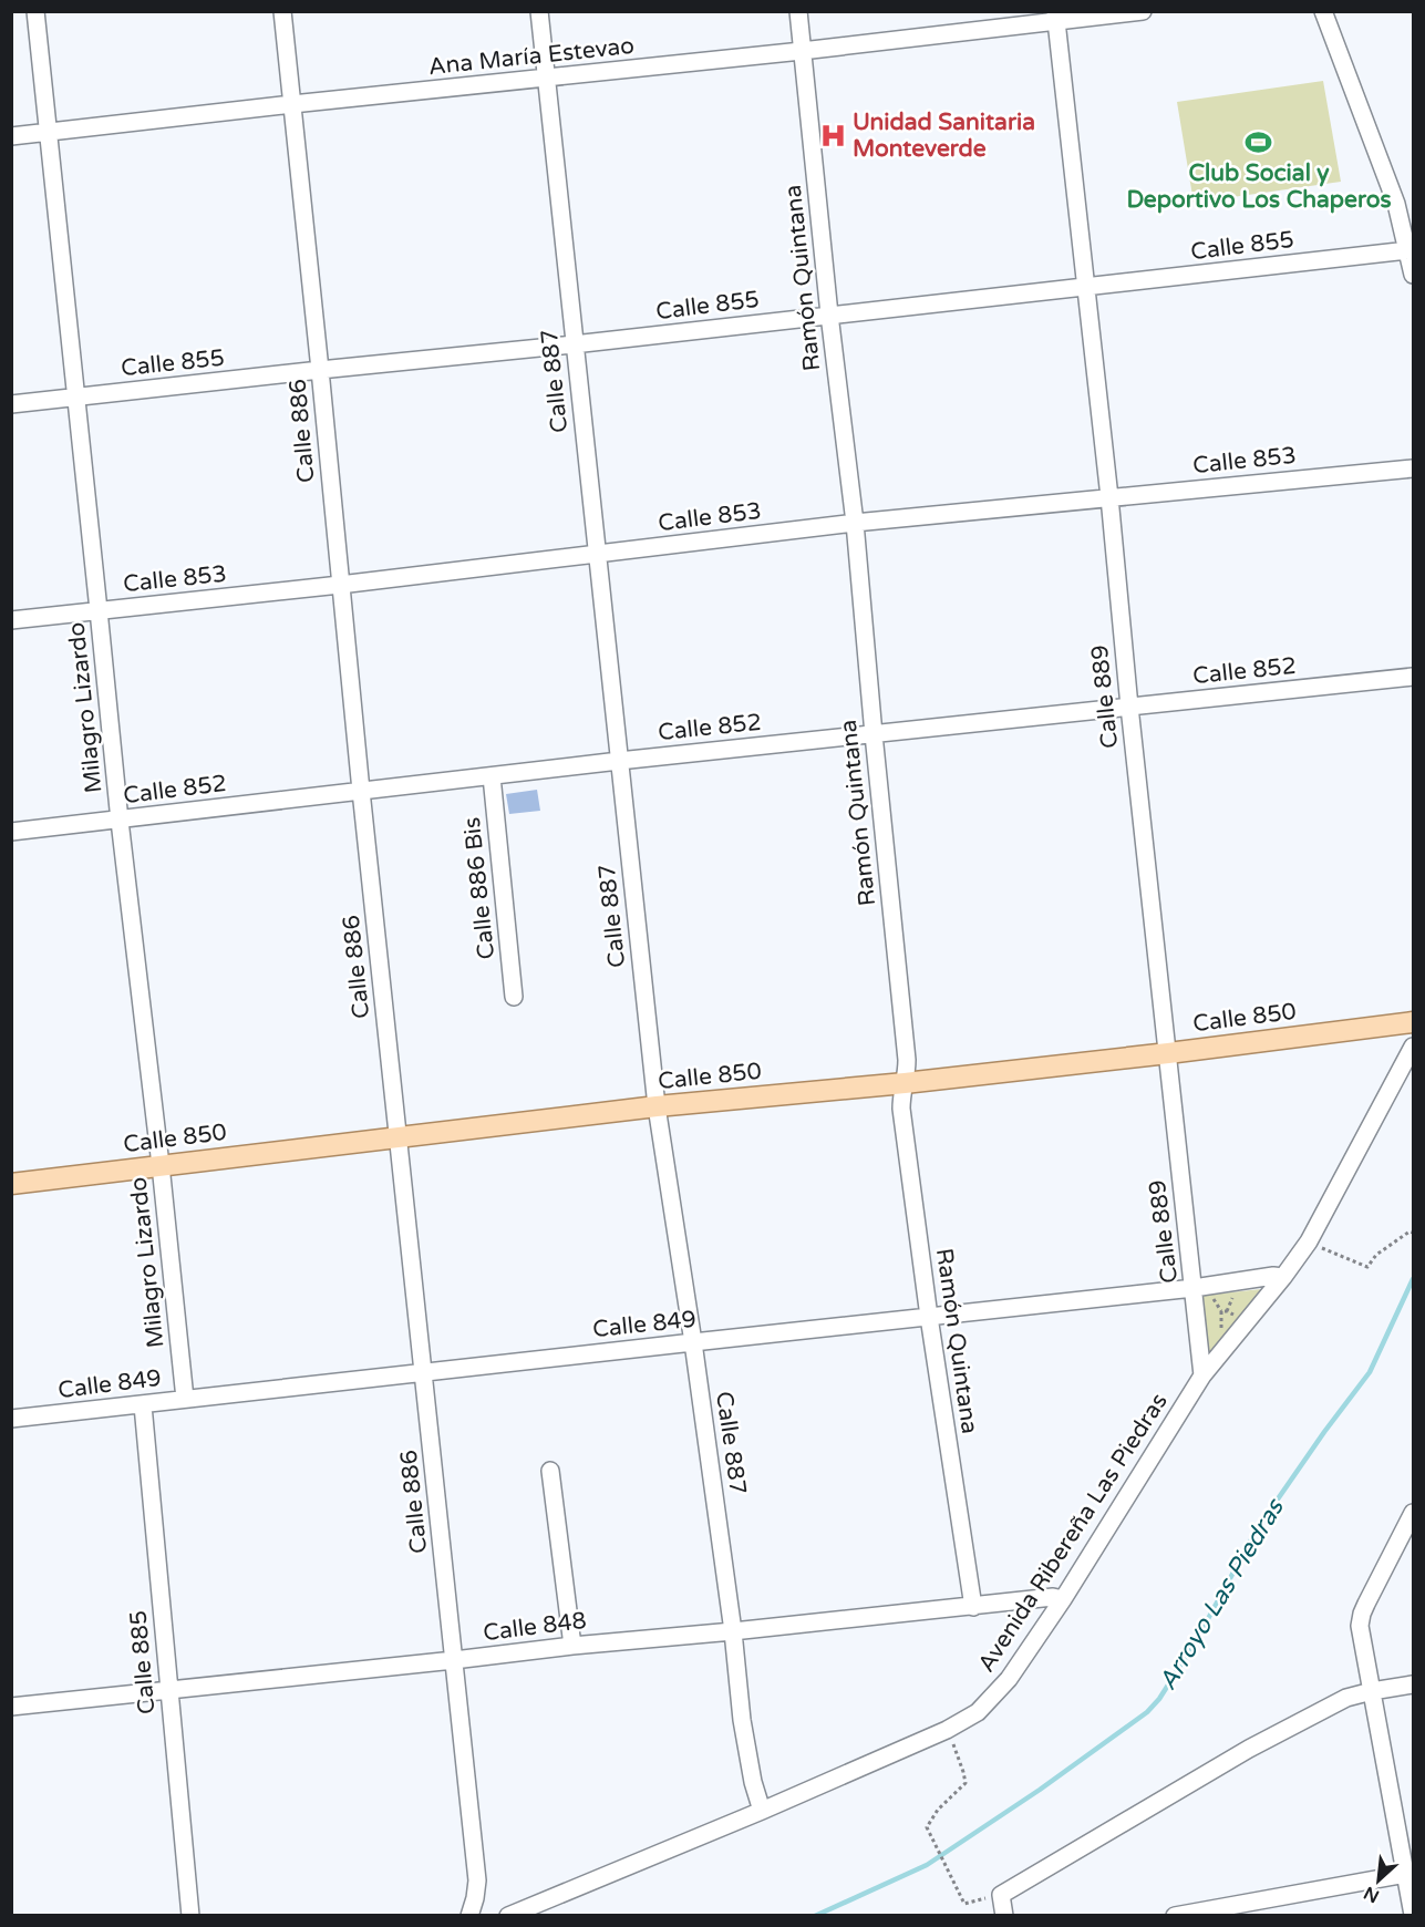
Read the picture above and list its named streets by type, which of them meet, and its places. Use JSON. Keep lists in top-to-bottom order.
{
  "streets": {
    "main road": ["Calle 850"],
    "street": [
      "Ana María Estevao",
      "Calle 855",
      "Ramón Quintana",
      "Calle 887",
      "Calle 886",
      "Calle 853",
      "Calle 852",
      "Calle 889",
      "Milagro Lizardo",
      "Calle 886 Bis",
      "Calle 849",
      "Avenida Ribereña Las Piedras",
      "Calle 848",
      "Calle 885"
    ]
  },
  "crossings": [
    ["Ana María Estevao", "Ramón Quintana"],
    ["Ana María Estevao", "Calle 887"],
    ["Ana María Estevao", "Calle 886"],
    ["Ana María Estevao", "Calle 889"],
    ["Ana María Estevao", "Milagro Lizardo"],
    ["Calle 855", "Ramón Quintana"],
    ["Calle 855", "Calle 887"],
    ["Calle 855", "Calle 886"],
    ["Calle 855", "Calle 889"],
    ["Calle 855", "Milagro Lizardo"],
    ["Ramón Quintana", "Calle 853"],
    ["Ramón Quintana", "Calle 852"],
    ["Ramón Quintana", "Calle 850"],
    ["Ramón Quintana", "Calle 849"],
    ["Ramón Quintana", "Calle 848"],
    ["Calle 887", "Calle 853"],
    ["Calle 887", "Calle 852"],
    ["Calle 887", "Calle 850"],
    ["Calle 887", "Calle 849"],
    ["Calle 887", "Avenida Ribereña Las Piedras"],
    ["Calle 887", "Calle 848"],
    ["Calle 886", "Calle 853"],
    ["Calle 886", "Calle 852"],
    ["Calle 886", "Calle 850"],
    ["Calle 886", "Calle 849"],
    ["Calle 886", "Calle 848"],
    ["Calle 853", "Calle 889"],
    ["Calle 853", "Milagro Lizardo"],
    ["Calle 852", "Calle 889"],
    ["Calle 852", "Milagro Lizardo"],
    ["Calle 852", "Calle 886 Bis"],
    ["Calle 889", "Calle 850"],
    ["Calle 889", "Calle 849"],
    ["Calle 889", "Avenida Ribereña Las Piedras"],
    ["Milagro Lizardo", "Calle 850"],
    ["Milagro Lizardo", "Calle 849"],
    ["Calle 849", "Avenida Ribereña Las Piedras"],
    ["Calle 849", "Calle 885"],
    ["Avenida Ribereña Las Piedras", "Calle 848"],
    ["Calle 848", "Calle 885"]
  ],
  "water": ["Arroyo Las Piedras"],
  "places": {
    "hospital": ["Unidad Sanitaria Monteverde"],
    "sports": ["Club Social y Deportivo Los Chaperos"]
  },
  "north": "bottom left"
}
